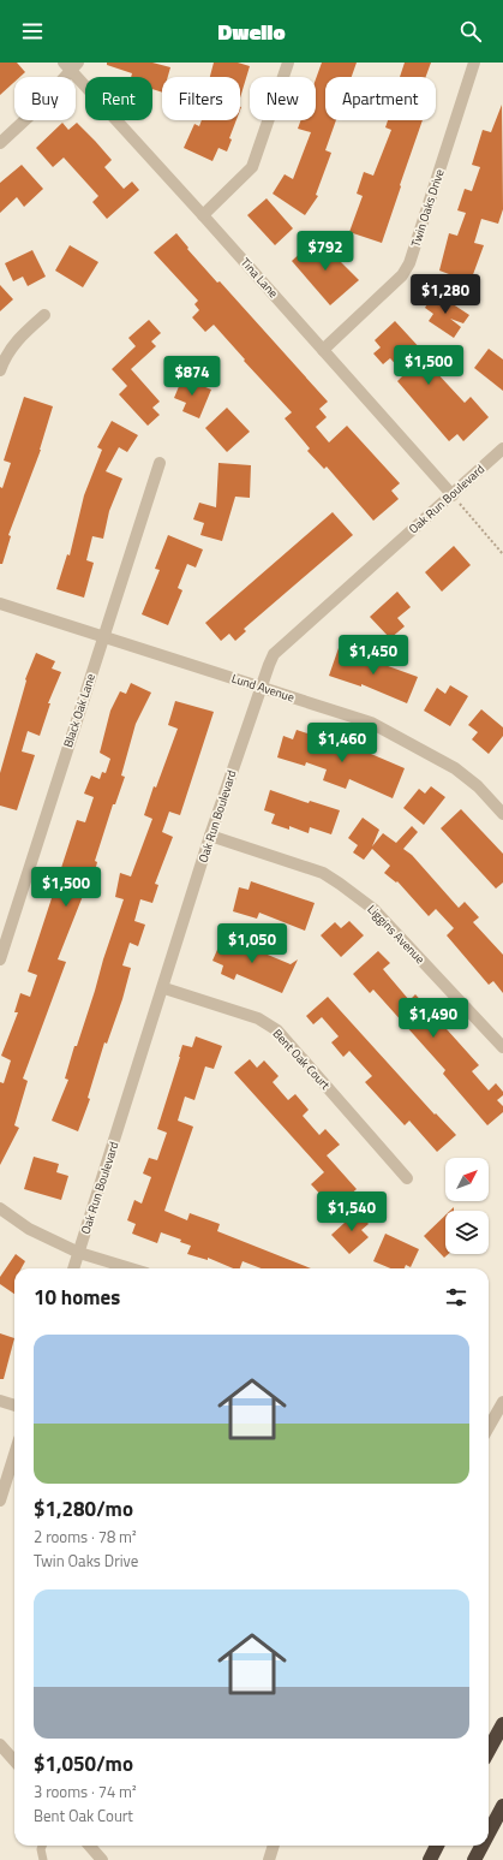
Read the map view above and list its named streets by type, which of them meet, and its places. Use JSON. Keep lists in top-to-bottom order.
{
  "streets": {
    "street": [
      "Twin Oaks Drive",
      "Tina Lane",
      "Oak Run Boulevard",
      "Lund Avenue",
      "Black Oak Lane",
      "Liggins Avenue",
      "Bent Oak Court"
    ]
  },
  "crossings": [
    ["Twin Oaks Drive", "Tina Lane"],
    ["Tina Lane", "Oak Run Boulevard"],
    ["Oak Run Boulevard", "Lund Avenue"],
    ["Oak Run Boulevard", "Liggins Avenue"],
    ["Oak Run Boulevard", "Bent Oak Court"],
    ["Lund Avenue", "Black Oak Lane"]
  ],
  "north": "top right",
  "page": {
    "header": "Dwello",
    "chip": [
      "Buy",
      "Rent",
      "Filters",
      "New",
      "Apartment"
    ],
    "price": [
      "$792",
      "$1,280",
      "$1,500",
      "$874",
      "$1,450",
      "$1,460",
      "$1,500",
      "$1,050",
      "$1,490",
      "$1,540"
    ],
    "heading": "10 homes",
    "list": [
      {
        "name": "$1,280/mo",
        "note": "2 rooms · 78 m² · Twin Oaks Drive"
      },
      {
        "name": "$1,050/mo",
        "note": "3 rooms · 74 m² · Bent Oak Court"
      }
    ]
  }
}
